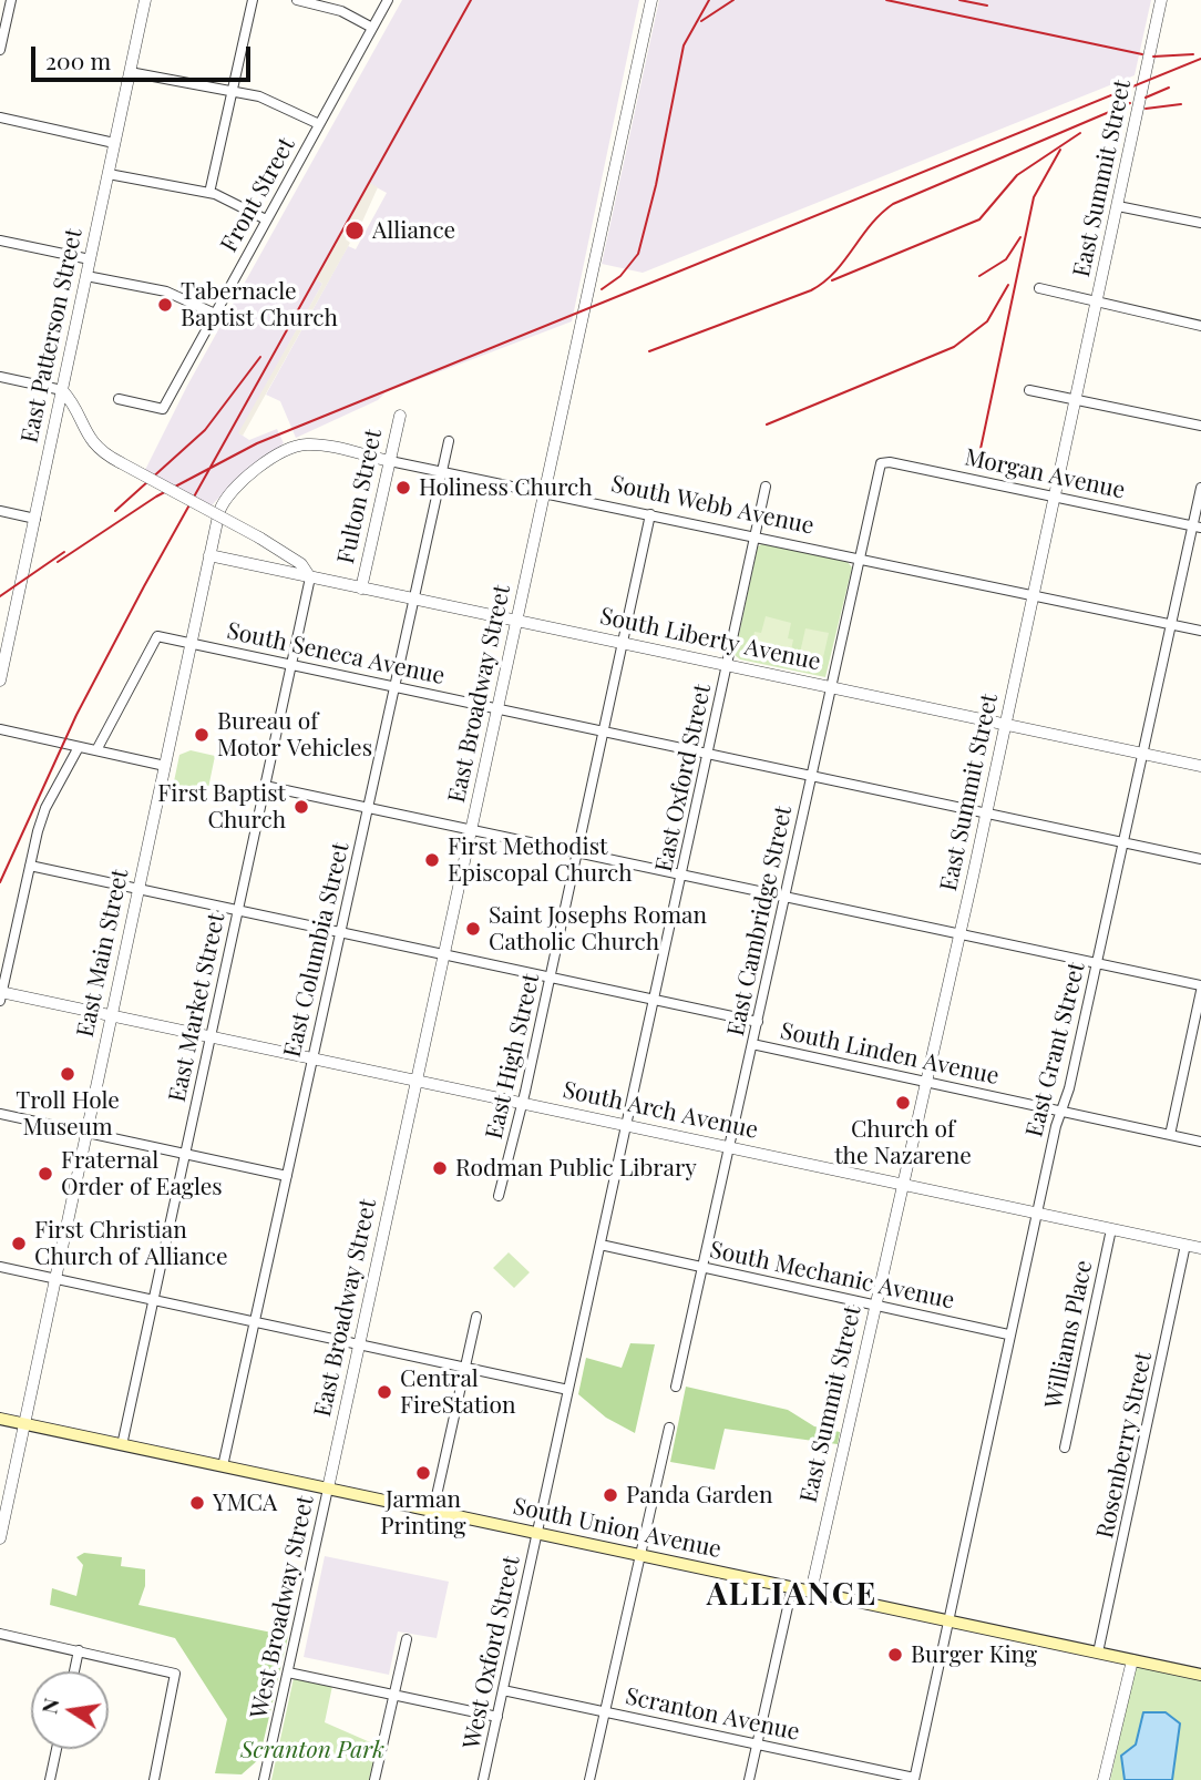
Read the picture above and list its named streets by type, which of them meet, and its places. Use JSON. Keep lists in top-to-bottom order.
{
  "streets": {
    "main road": ["South Union Avenue"],
    "street": [
      "East Summit Street",
      "Front Street",
      "East Patterson Street",
      "Morgan Avenue",
      "Fulton Street",
      "South Webb Avenue",
      "South Liberty Avenue",
      "South Seneca Avenue",
      "East Broadway Street",
      "East Oxford Street",
      "East Cambridge Street",
      "East Columbia Street",
      "East Main Street",
      "East Market Street",
      "East Grant Street",
      "South Linden Avenue",
      "East High Street",
      "South Arch Avenue",
      "South Mechanic Avenue",
      "Williams Place",
      "Rosenberry Street",
      "West Broadway Street",
      "West Oxford Street",
      "Scranton Avenue"
    ]
  },
  "crossings": [
    ["East Summit Street", "Morgan Avenue"],
    ["East Summit Street", "South Webb Avenue"],
    ["East Summit Street", "South Liberty Avenue"],
    ["East Summit Street", "South Seneca Avenue"],
    ["East Summit Street", "South Linden Avenue"],
    ["East Summit Street", "South Arch Avenue"],
    ["East Summit Street", "South Mechanic Avenue"],
    ["East Summit Street", "South Union Avenue"],
    ["Morgan Avenue", "East Cambridge Street"],
    ["Morgan Avenue", "East Grant Street"],
    ["Fulton Street", "South Webb Avenue"],
    ["Fulton Street", "South Liberty Avenue"],
    ["South Webb Avenue", "East Broadway Street"],
    ["South Webb Avenue", "East Oxford Street"],
    ["South Webb Avenue", "East Cambridge Street"],
    ["South Webb Avenue", "East Columbia Street"],
    ["South Webb Avenue", "East Main Street"],
    ["South Webb Avenue", "East Grant Street"],
    ["South Webb Avenue", "East High Street"],
    ["South Liberty Avenue", "East Broadway Street"],
    ["South Liberty Avenue", "East Oxford Street"],
    ["South Liberty Avenue", "East Cambridge Street"],
    ["South Liberty Avenue", "East Columbia Street"],
    ["South Liberty Avenue", "East Main Street"],
    ["South Liberty Avenue", "East Market Street"],
    ["South Liberty Avenue", "East Grant Street"],
    ["South Liberty Avenue", "East High Street"],
    ["South Seneca Avenue", "East Broadway Street"],
    ["South Seneca Avenue", "East Oxford Street"],
    ["South Seneca Avenue", "East Cambridge Street"],
    ["South Seneca Avenue", "East Columbia Street"],
    ["South Seneca Avenue", "East Main Street"],
    ["South Seneca Avenue", "East Market Street"],
    ["South Seneca Avenue", "East Grant Street"],
    ["South Seneca Avenue", "East High Street"],
    ["East Broadway Street", "South Linden Avenue"],
    ["East Broadway Street", "South Arch Avenue"],
    ["East Broadway Street", "South Union Avenue"],
    ["East Broadway Street", "West Broadway Street"],
    ["East Oxford Street", "South Linden Avenue"],
    ["East Oxford Street", "South Arch Avenue"],
    ["East Oxford Street", "South Mechanic Avenue"],
    ["East Oxford Street", "South Union Avenue"],
    ["East Oxford Street", "West Oxford Street"],
    ["East Cambridge Street", "South Linden Avenue"],
    ["East Cambridge Street", "South Arch Avenue"],
    ["East Cambridge Street", "South Mechanic Avenue"],
    ["East Columbia Street", "South Linden Avenue"],
    ["East Columbia Street", "South Arch Avenue"],
    ["East Columbia Street", "South Union Avenue"],
    ["East Main Street", "South Linden Avenue"],
    ["East Main Street", "South Arch Avenue"],
    ["East Main Street", "South Union Avenue"],
    ["East Market Street", "South Linden Avenue"],
    ["East Market Street", "South Arch Avenue"],
    ["East Market Street", "South Union Avenue"],
    ["East Grant Street", "South Linden Avenue"],
    ["East Grant Street", "South Arch Avenue"],
    ["East Grant Street", "South Mechanic Avenue"],
    ["East Grant Street", "South Union Avenue"],
    ["East Grant Street", "Scranton Avenue"],
    ["South Linden Avenue", "East High Street"],
    ["East High Street", "South Arch Avenue"],
    ["South Arch Avenue", "Williams Place"],
    ["South Arch Avenue", "Rosenberry Street"],
    ["Rosenberry Street", "South Union Avenue"],
    ["South Union Avenue", "West Broadway Street"],
    ["South Union Avenue", "West Oxford Street"],
    ["West Oxford Street", "Scranton Avenue"]
  ],
  "districts": ["ALLIANCE"],
  "parks": ["Scranton Park"],
  "places": [
    "Alliance",
    "Tabernacle Baptist Church",
    "Holiness Church",
    "Bureau of Motor Vehicles",
    "First Baptist Church",
    "First Methodist Episcopal Church",
    "Saint Josephs Roman Catholic Church",
    "Troll Hole Museum",
    "Church of the Nazarene",
    "Rodman Public Library",
    "Fraternal Order of Eagles",
    "First Christian Church of Alliance",
    "Central FireStation",
    "Jarman Printing",
    "Panda Garden",
    "YMCA",
    "Burger King"
  ],
  "scale_bar": "200 m",
  "north": "left"
}
